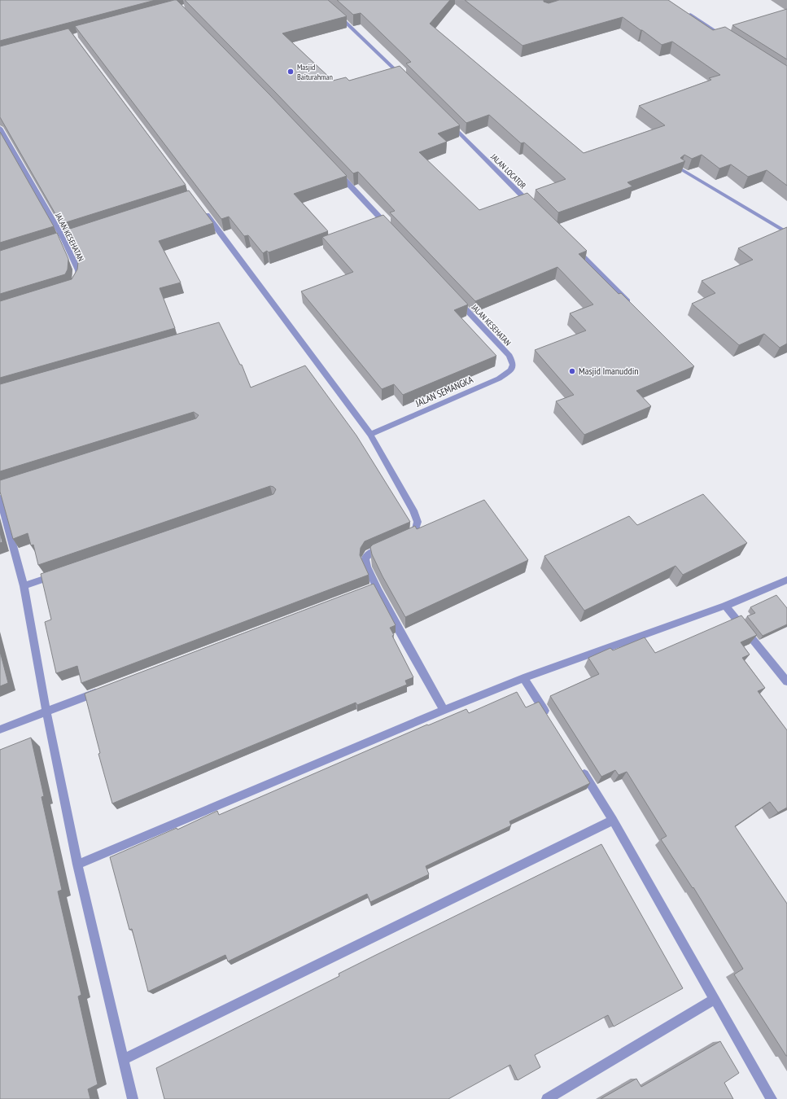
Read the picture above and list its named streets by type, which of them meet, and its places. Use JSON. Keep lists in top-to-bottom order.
{
  "streets": {
    "street": ["JALAN LOCATOR", "JALAN KESEHATAN", "JALAN SEMANGKA"]
  },
  "crossings": [
    ["JALAN KESEHATAN", "JALAN SEMANGKA"]
  ],
  "places": ["Masjid Baiturahman", "Masjid Imanuddin"]
}
